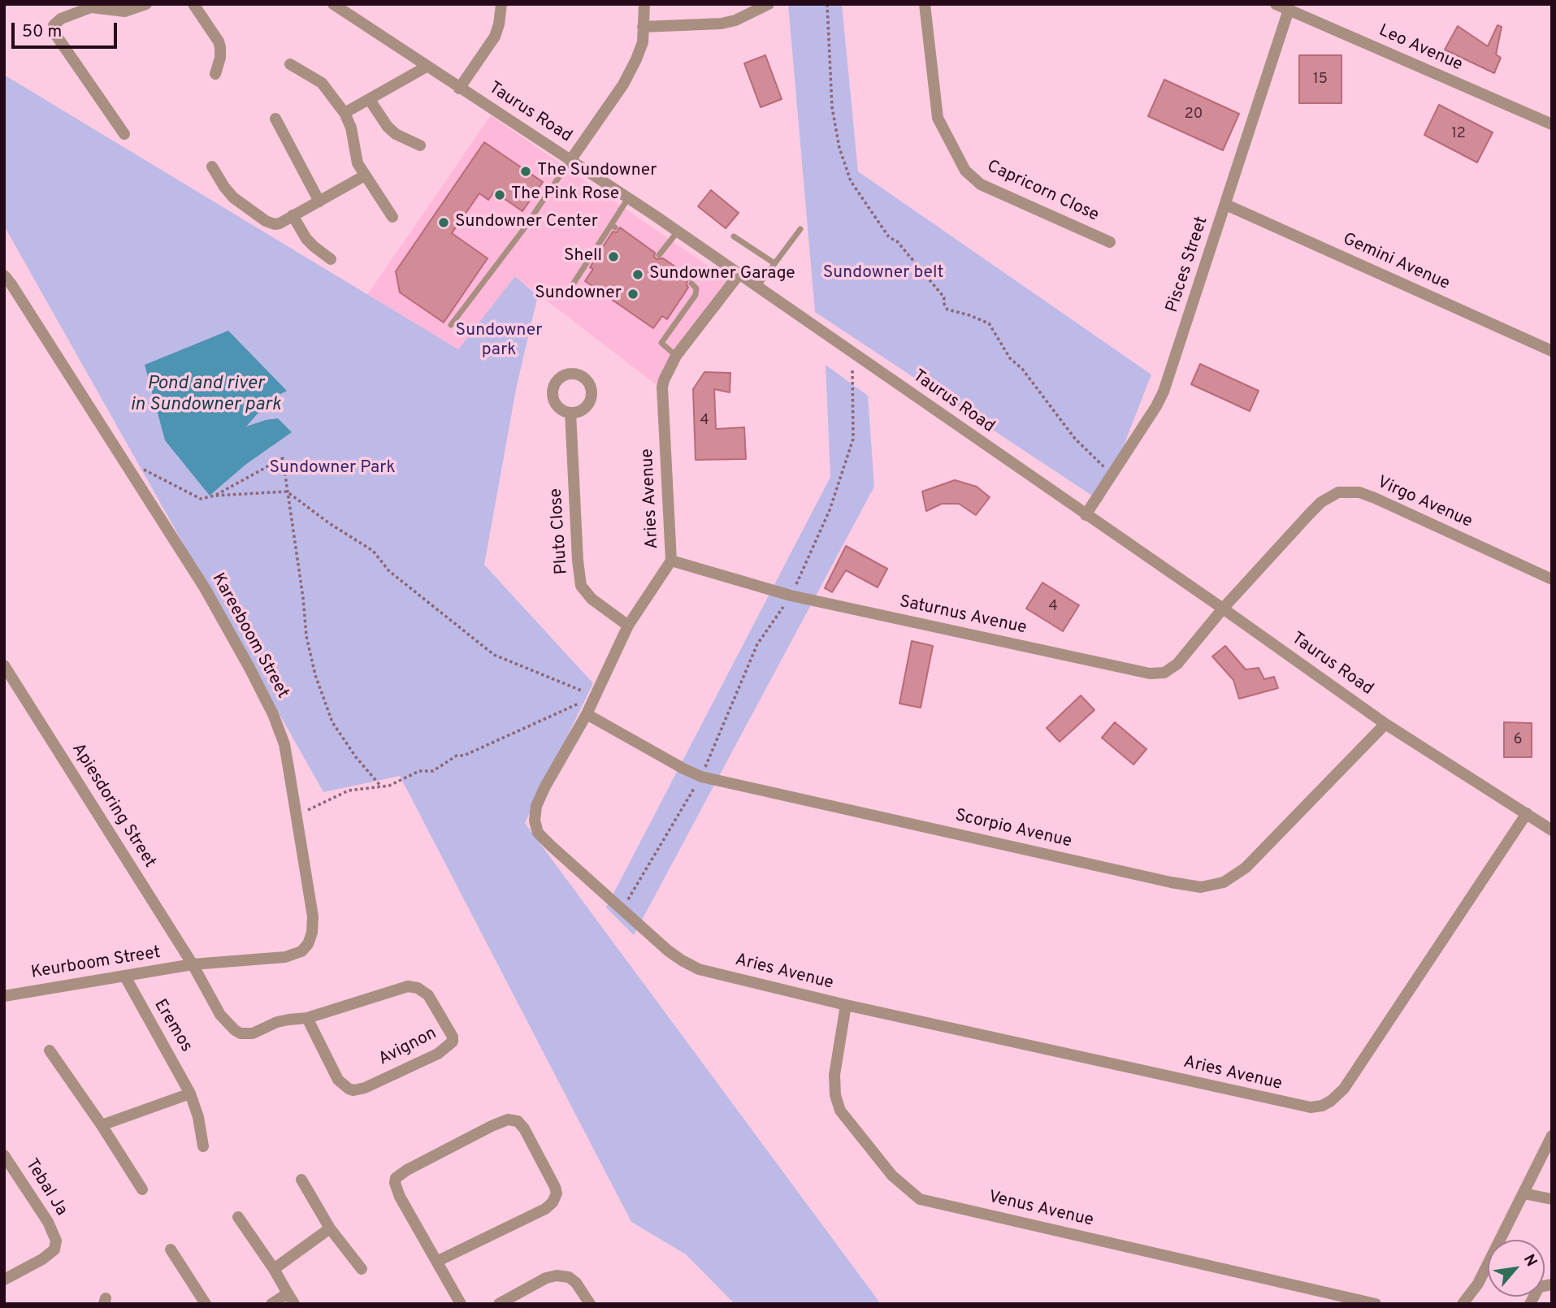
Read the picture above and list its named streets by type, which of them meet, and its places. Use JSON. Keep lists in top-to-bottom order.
{
  "streets": {
    "street": [
      "Leo Avenue",
      "Taurus Road",
      "Capricorn Close",
      "Gemini Avenue",
      "Pisces Street",
      "Aries Avenue",
      "Virgo Avenue",
      "Pluto Close",
      "Saturnus Avenue",
      "Kareeboom Street",
      "Apiesdoring Street",
      "Scorpio Avenue",
      "Keurboom Street",
      "Eremos",
      "Avignon",
      "Tebal Ja",
      "Venus Avenue"
    ]
  },
  "crossings": [
    ["Leo Avenue", "Pisces Street"],
    ["Taurus Road", "Pisces Street"],
    ["Taurus Road", "Aries Avenue"],
    ["Taurus Road", "Virgo Avenue"],
    ["Taurus Road", "Saturnus Avenue"],
    ["Taurus Road", "Scorpio Avenue"],
    ["Gemini Avenue", "Pisces Street"],
    ["Aries Avenue", "Pluto Close"],
    ["Aries Avenue", "Saturnus Avenue"],
    ["Aries Avenue", "Scorpio Avenue"],
    ["Aries Avenue", "Venus Avenue"],
    ["Virgo Avenue", "Saturnus Avenue"],
    ["Kareeboom Street", "Apiesdoring Street"],
    ["Kareeboom Street", "Keurboom Street"],
    ["Kareeboom Street", "Avignon"],
    ["Apiesdoring Street", "Keurboom Street"],
    ["Apiesdoring Street", "Avignon"],
    ["Keurboom Street", "Eremos"],
    ["Keurboom Street", "Avignon"]
  ],
  "water": ["Pond and river in Sundowner park"],
  "parks": ["Sundowner belt", "Sundowner park", "Sundowner Park"],
  "places": [
    "The Sundowner",
    "The Pink Rose",
    "Sundowner Center",
    "Shell",
    "Sundowner Garage",
    "Sundowner"
  ],
  "house_numbers": [
    "15",
    "20",
    "12",
    "4",
    "4",
    "6"
  ],
  "scale_bar": "50 m",
  "north": "top right"
}
